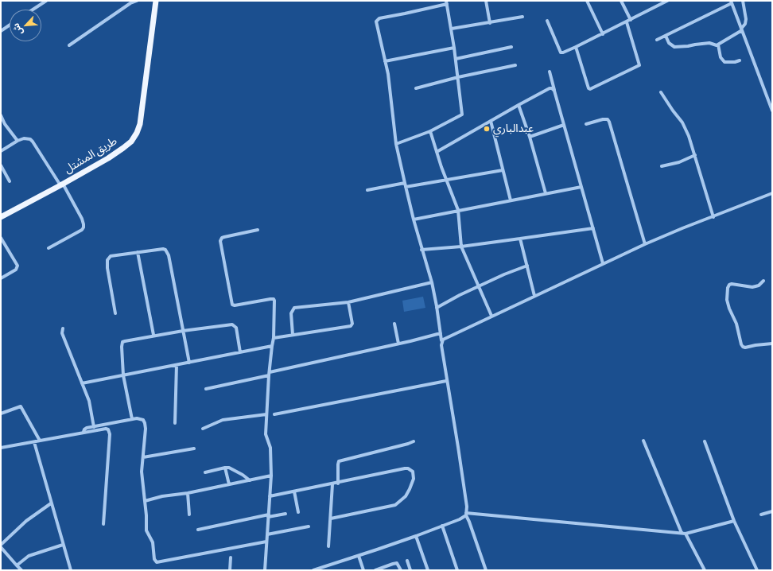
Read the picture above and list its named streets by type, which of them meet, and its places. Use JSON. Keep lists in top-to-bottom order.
{
  "streets": {
    "main road": ["طريق المشتل"]
  },
  "places": ["عبدالباري"],
  "north": "bottom left"
}
